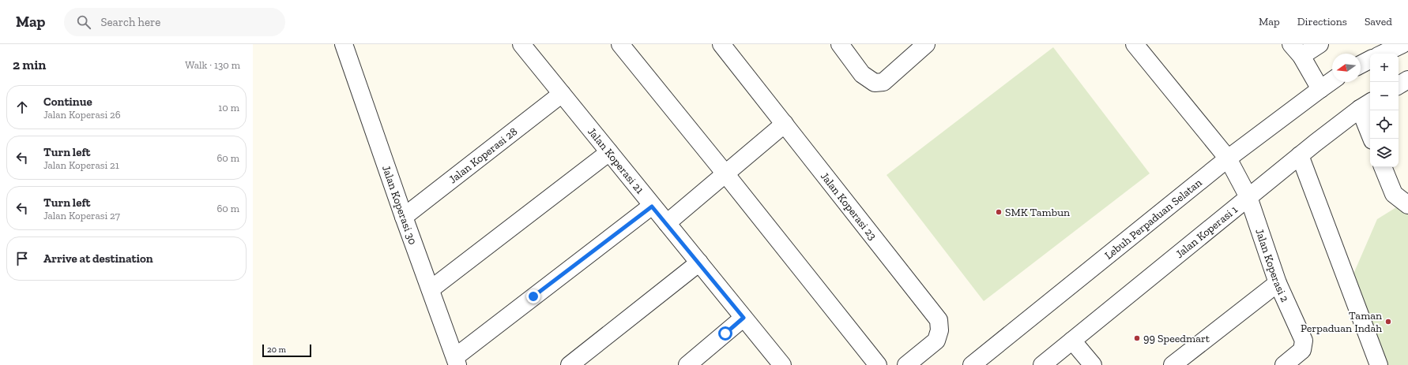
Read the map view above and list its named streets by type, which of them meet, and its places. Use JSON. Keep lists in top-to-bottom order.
{
  "streets": {
    "street": [
      "Jalan Koperasi 28",
      "Jalan Koperasi 21",
      "Jalan Koperasi 30",
      "Jalan Koperasi 23",
      "Lebuh Perpaduan Selatan",
      "Jalan Koperasi 1",
      "Jalan Koperasi 2"
    ]
  },
  "crossings": [
    ["Jalan Koperasi 28", "Jalan Koperasi 21"],
    ["Jalan Koperasi 28", "Jalan Koperasi 30"],
    ["Lebuh Perpaduan Selatan", "Jalan Koperasi 2"],
    ["Jalan Koperasi 1", "Jalan Koperasi 2"]
  ],
  "places": ["SMK Tambun", "Taman Perpaduan Indah", "99 Speedmart"],
  "scale_bar": "20 m",
  "north": "left",
  "page": {
    "header": "Map",
    "search": "Search here",
    "nav": ["Map", "Directions", "Saved"],
    "heading": ["2 min", "Walk · 130 m"],
    "map_buttons": ["+", "−"],
    "list": [
      ["Continue", "Jalan Koperasi 26", "10 m"],
      ["Turn left", "Jalan Koperasi 21", "60 m"],
      ["Turn left", "Jalan Koperasi 27", "60 m"],
      "Arrive at destination"
    ],
    "scale": "20 m"
  }
}
